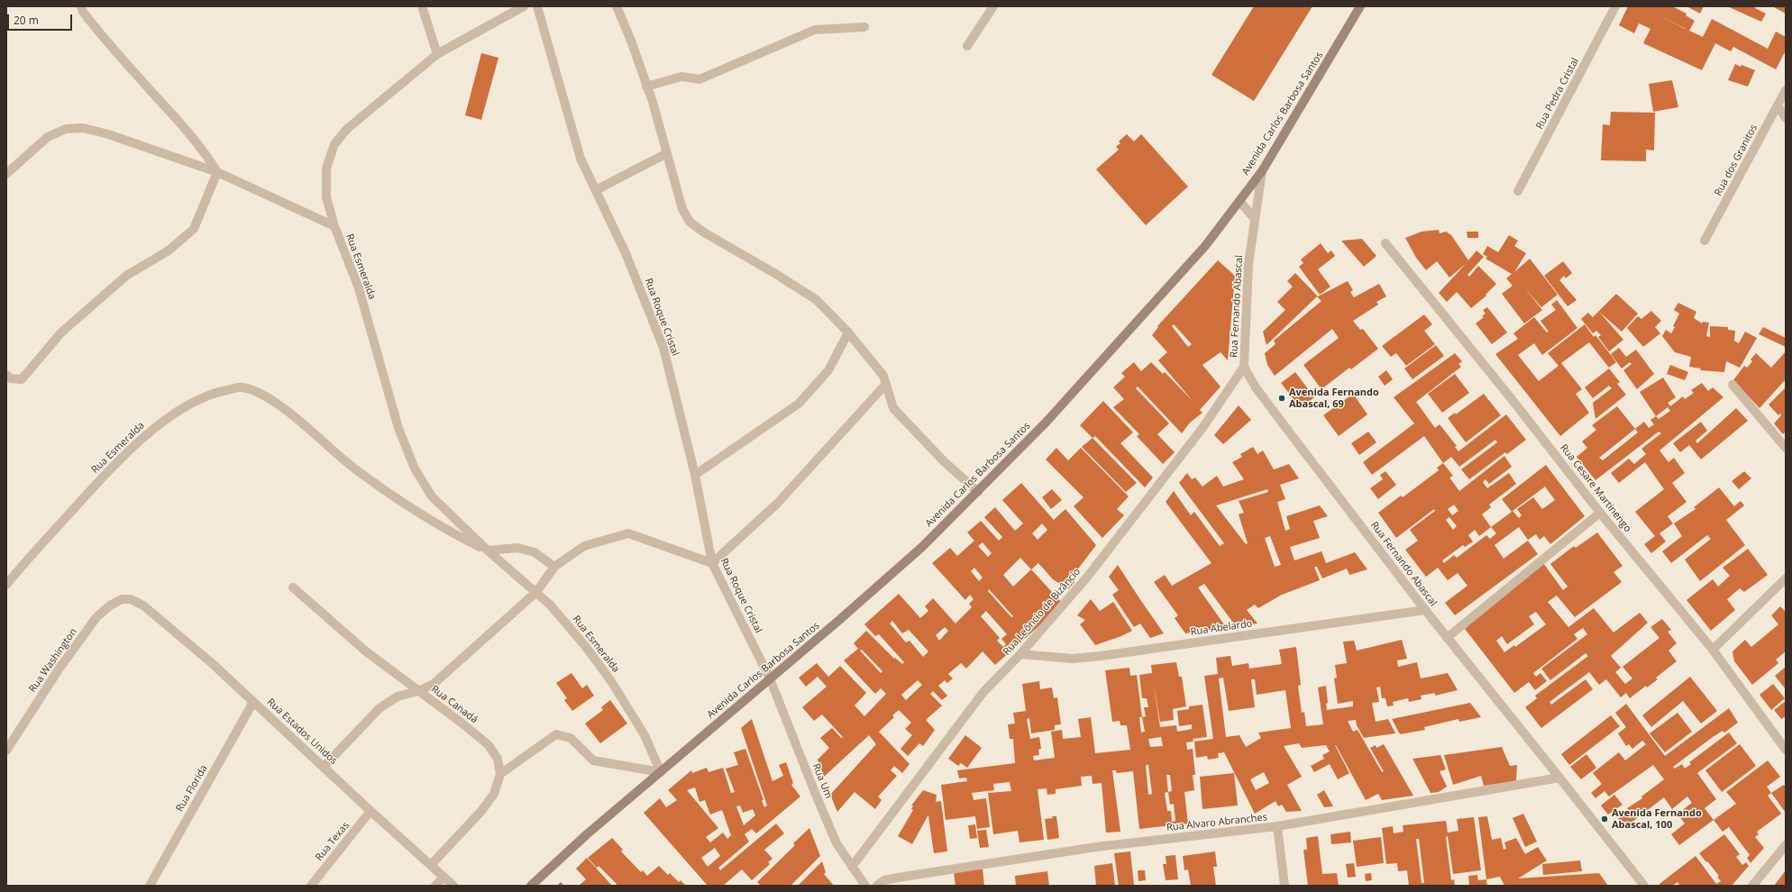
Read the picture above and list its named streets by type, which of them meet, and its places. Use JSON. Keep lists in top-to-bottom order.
{
  "streets": {
    "main road": ["Avenida Carlos Barbosa Santos"],
    "street": [
      "Rua Pedra Cristal",
      "Rua dos Granitos",
      "Rua Esmeralda",
      "Rua Fernando Abascal",
      "Rua Roque Cristal",
      "Rua Cesare Martinengo",
      "Rua Leôncio de Bizâncio",
      "Rua Abelardo",
      "Rua Washington",
      "Rua Canadá",
      "Rua Estados Unidos",
      "Rua Um",
      "Rua Florida",
      "Rua Alvaro Abranches",
      "Rua Texas"
    ]
  },
  "crossings": [
    ["Avenida Carlos Barbosa Santos", "Rua Esmeralda"],
    ["Avenida Carlos Barbosa Santos", "Rua Fernando Abascal"],
    ["Avenida Carlos Barbosa Santos", "Rua Roque Cristal"],
    ["Avenida Carlos Barbosa Santos", "Rua Um"],
    ["Rua Fernando Abascal", "Rua Leôncio de Bizâncio"],
    ["Rua Fernando Abascal", "Rua Abelardo"],
    ["Rua Fernando Abascal", "Rua Alvaro Abranches"],
    ["Rua Roque Cristal", "Rua Um"],
    ["Rua Leôncio de Bizâncio", "Rua Abelardo"],
    ["Rua Leôncio de Bizâncio", "Rua Um"],
    ["Rua Washington", "Rua Estados Unidos"],
    ["Rua Estados Unidos", "Rua Florida"],
    ["Rua Estados Unidos", "Rua Texas"]
  ],
  "places": ["Avenida Fernando Abascal, 69", "Avenida Fernando Abascal, 100"],
  "scale_bar": "20 m"
}
